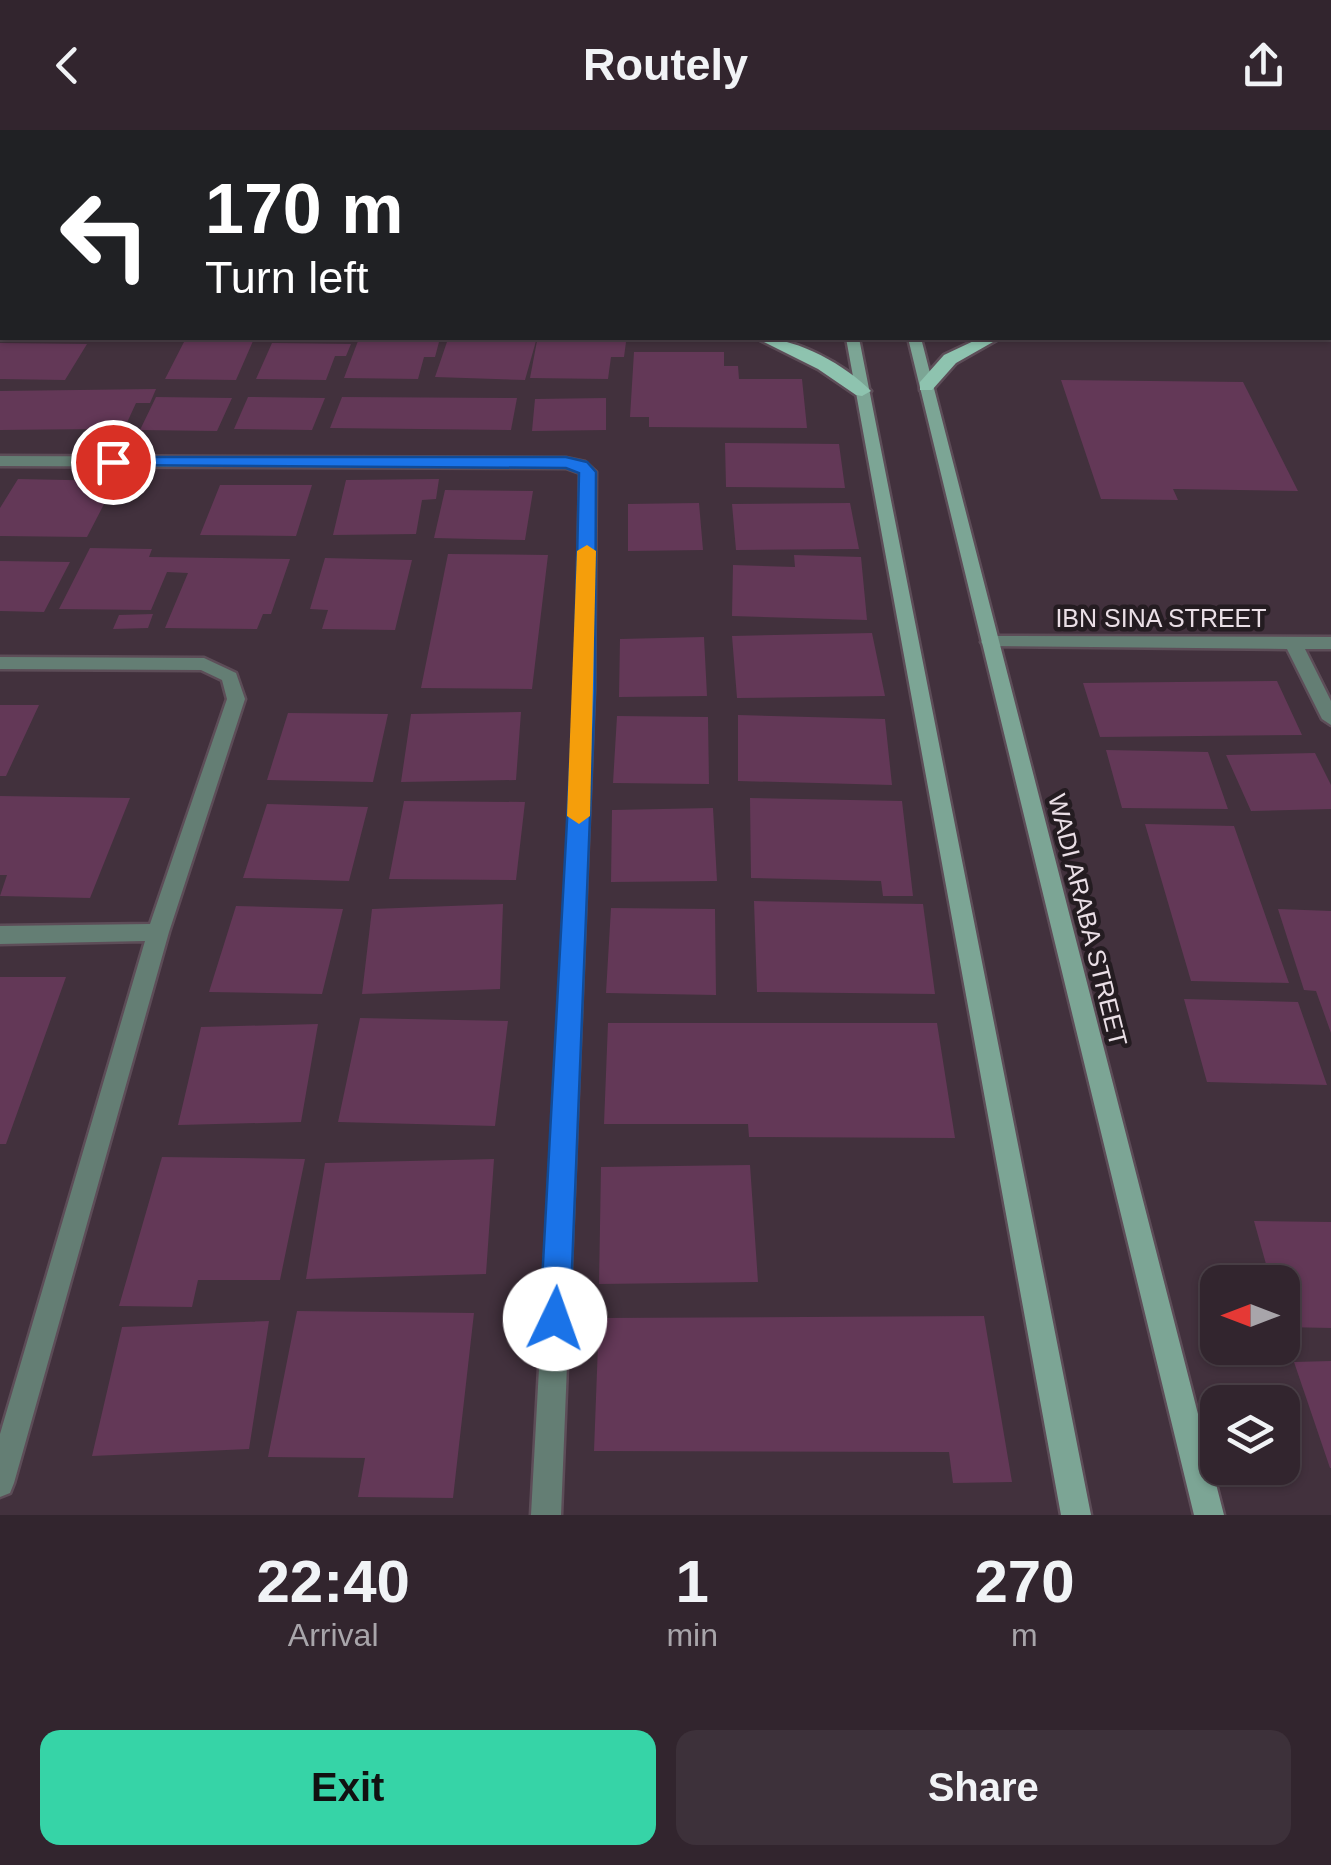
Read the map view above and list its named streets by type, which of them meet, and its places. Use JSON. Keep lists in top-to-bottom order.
{
  "streets": {
    "main road": ["WADI ARABA STREET"],
    "street": ["IBN SINA STREET"]
  },
  "crossings": [
    ["IBN SINA STREET", "WADI ARABA STREET"]
  ],
  "north": "left",
  "page": {
    "header": "Routely",
    "turn": ["170 m", "Turn left"],
    "eta": [
      "22:40",
      "Arrival",
      "1",
      "min",
      "270",
      "m"
    ],
    "buttons": ["Exit", "Share"]
  }
}
